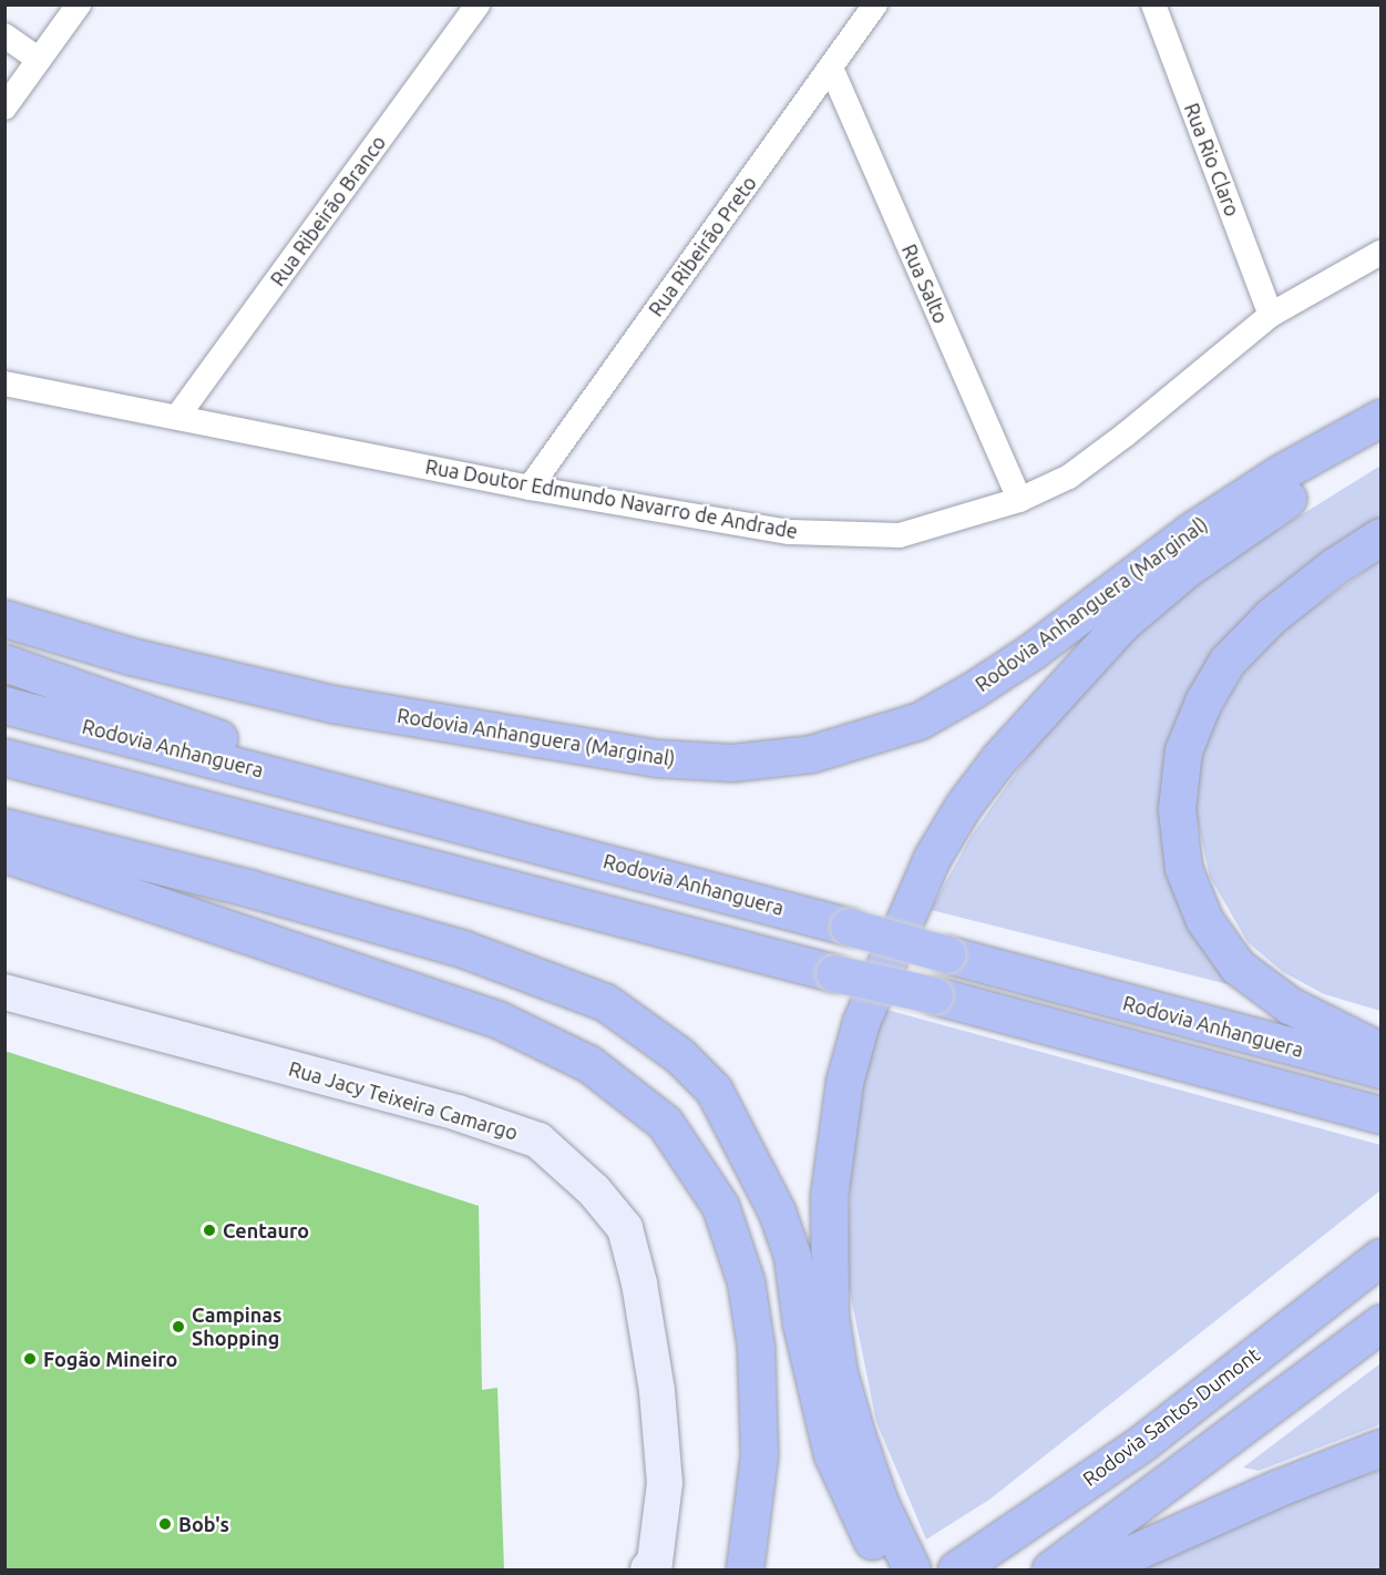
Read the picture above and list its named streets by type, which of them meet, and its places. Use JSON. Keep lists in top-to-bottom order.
{
  "streets": {
    "highway": ["Rodovia Anhanguera (Marginal)", "Rodovia Anhanguera", "Rodovia Santos Dumont"],
    "street": [
      "Rua Rio Claro",
      "Rua Ribeirão Branco",
      "Rua Ribeirão Preto",
      "Rua Salto",
      "Rua Doutor Edmundo Navarro de Andrade",
      "Rua Jacy Teixeira Camargo"
    ]
  },
  "crossings": [
    ["Rua Rio Claro", "Rua Doutor Edmundo Navarro de Andrade"],
    ["Rua Ribeirão Branco", "Rua Doutor Edmundo Navarro de Andrade"],
    ["Rua Ribeirão Preto", "Rua Salto"],
    ["Rua Ribeirão Preto", "Rua Doutor Edmundo Navarro de Andrade"],
    ["Rua Salto", "Rua Doutor Edmundo Navarro de Andrade"]
  ],
  "places": [
    "Centauro",
    "Campinas Shopping",
    "Fogão Mineiro",
    "Bob's"
  ]
}
